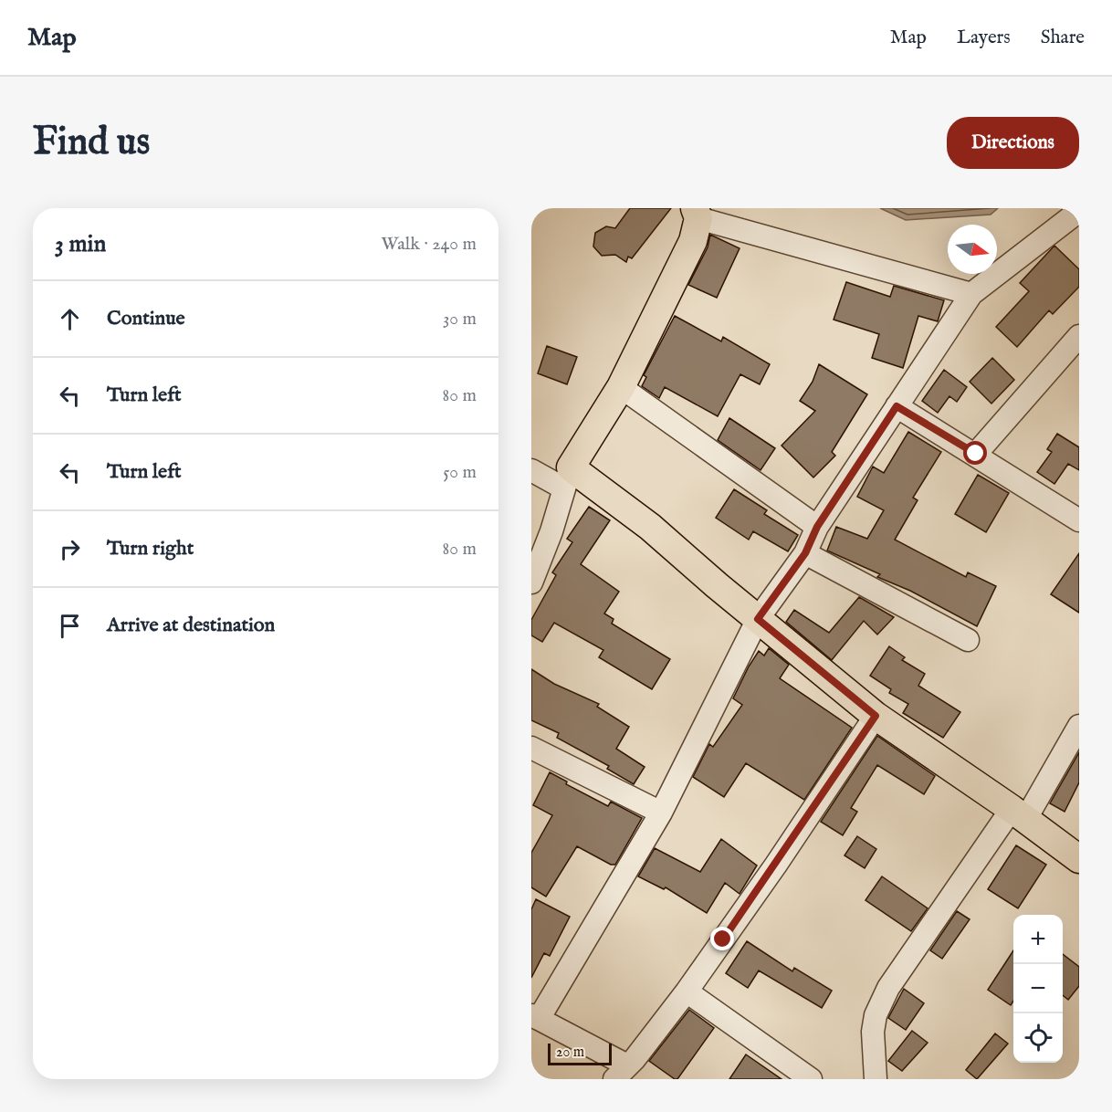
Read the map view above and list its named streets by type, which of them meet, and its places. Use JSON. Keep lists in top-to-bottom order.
{
  "scale_bar": "20 m",
  "north": "right",
  "page": {
    "header": "Map",
    "nav": ["Map", "Layers", "Share"],
    "buttons": "Directions",
    "title": "Find us",
    "heading": ["3 min", "Walk · 240 m"],
    "list": [
      ["Continue", "30 m"],
      ["Turn left", "80 m"],
      ["Turn left", "50 m"],
      ["Turn right", "80 m"],
      "Arrive at destination"
    ],
    "map_buttons": ["+", "−"],
    "scale": "20 m"
  }
}
